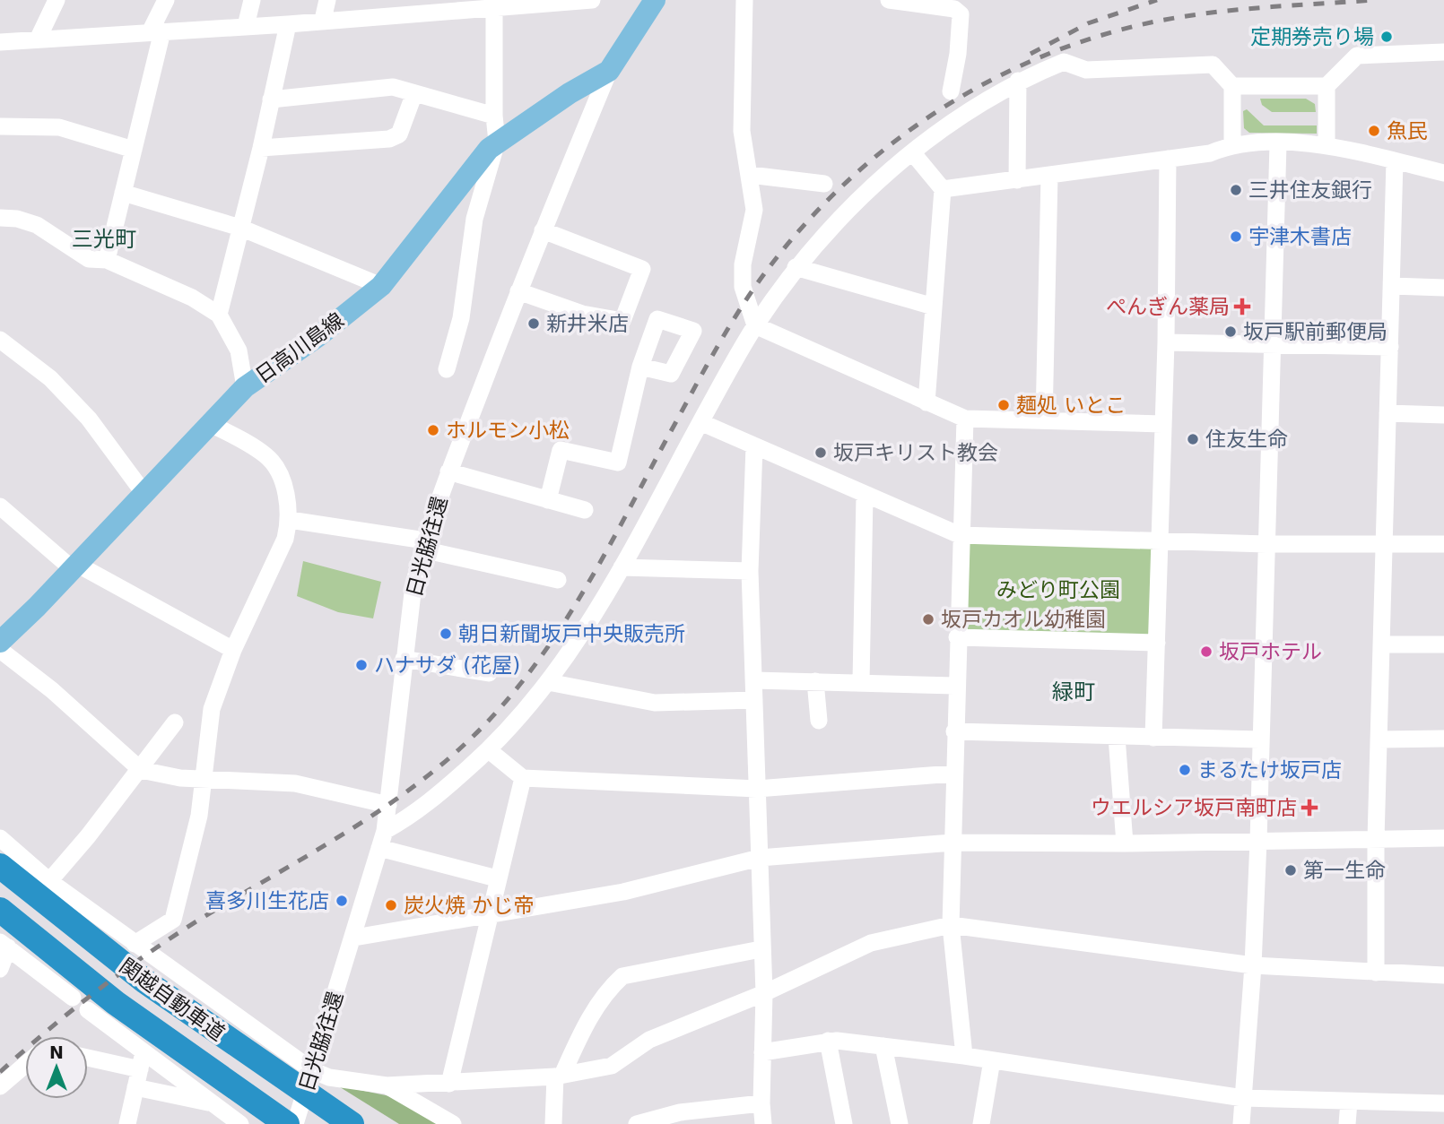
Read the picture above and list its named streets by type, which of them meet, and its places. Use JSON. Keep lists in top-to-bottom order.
{
  "streets": {
    "highway": ["関越自動車道"],
    "main road": ["日高川島線", "日光脇往還"]
  },
  "crossings": [
    ["日高川島線", "日光脇往還"]
  ],
  "districts": ["三光町", "緑町"],
  "parks": ["みどり町公園"],
  "places": {
    "other": [
      "定期券売り場",
      "魚民",
      "三井住友銀行",
      "宇津木書店",
      "新井米店",
      "坂戸駅前郵便局",
      "麺処 いとこ",
      "ホルモン小松",
      "住友生命",
      "坂戸キリスト教会",
      "坂戸カオル幼稚園",
      "朝日新聞坂戸中央販売所",
      "坂戸ホテル",
      "ハナサダ (花屋)",
      "まるたけ坂戸店",
      "第一生命",
      "喜多川生花店",
      "炭火焼 かじ帝"
    ],
    "health": ["ぺんぎん薬局", "ウエルシア坂戸南町店"]
  },
  "north": "top"
}
